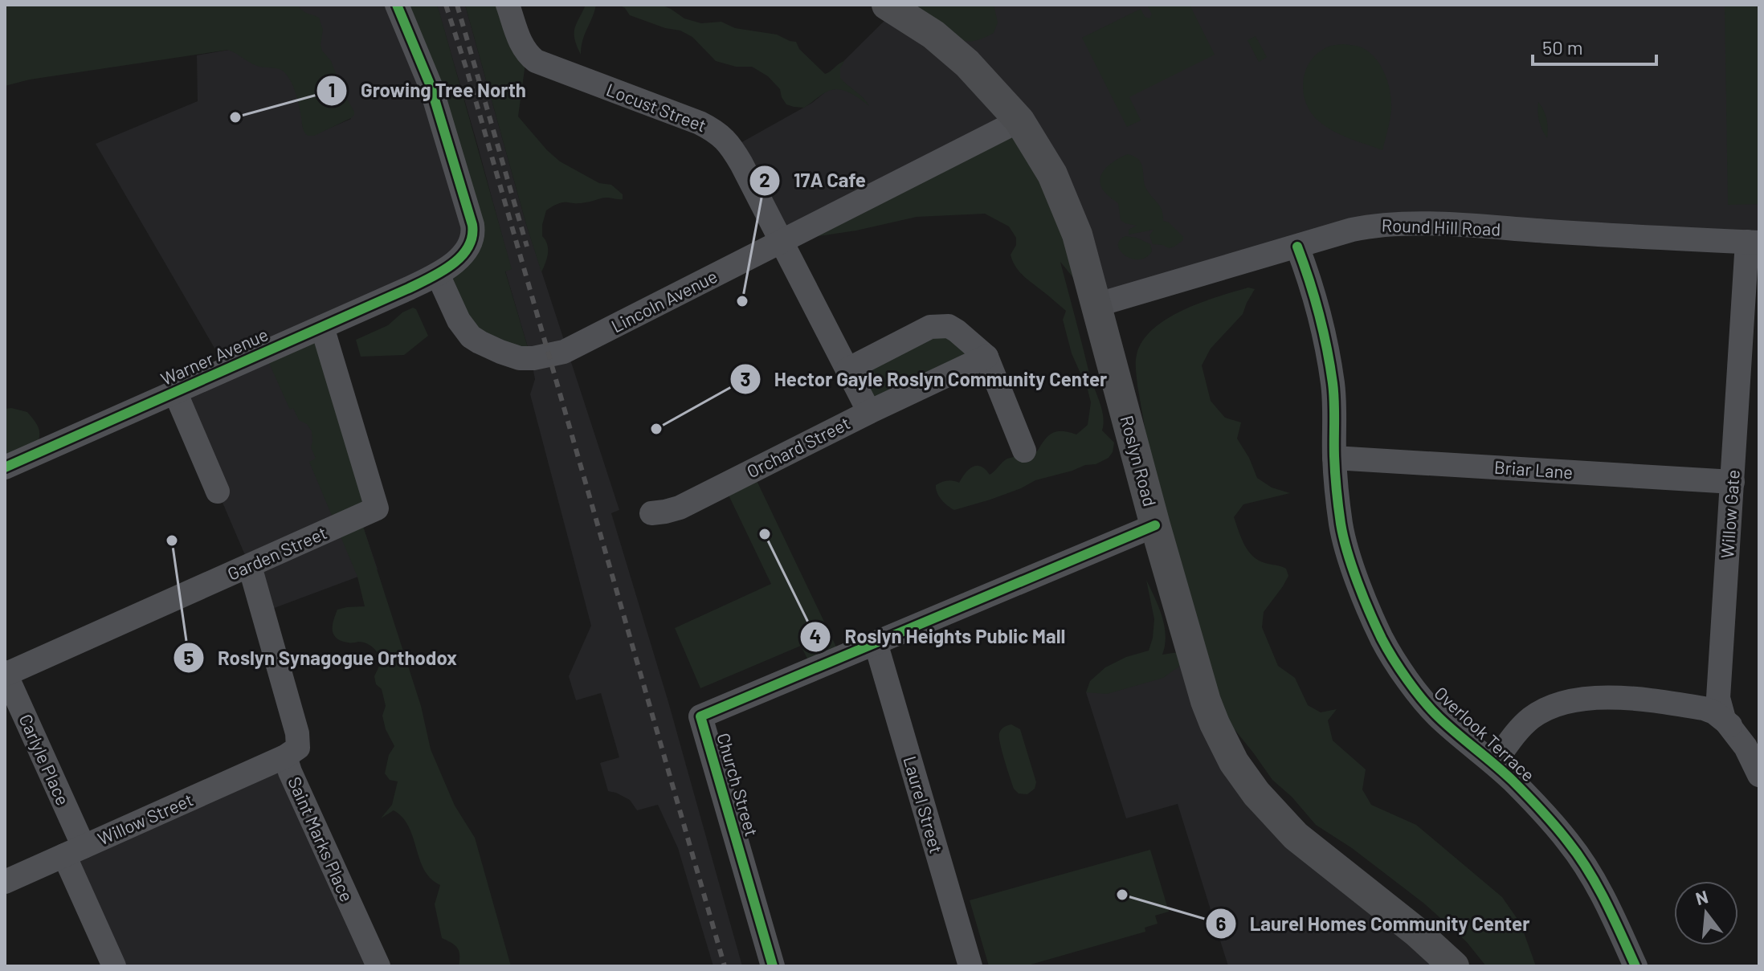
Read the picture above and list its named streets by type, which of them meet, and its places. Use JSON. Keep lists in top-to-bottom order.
{
  "streets": {
    "main road": ["Roslyn Road"],
    "street": [
      "Locust Street",
      "Round Hill Road",
      "Lincoln Avenue",
      "Warner Avenue",
      "Orchard Street",
      "Briar Lane",
      "Willow Gate",
      "Garden Street",
      "Overlook Terrace",
      "Carlyle Place",
      "Church Street",
      "Laurel Street",
      "Willow Street",
      "Saint Marks Place"
    ]
  },
  "crossings": [
    ["Locust Street", "Lincoln Avenue"],
    ["Locust Street", "Orchard Street"],
    ["Round Hill Road", "Roslyn Road"],
    ["Round Hill Road", "Willow Gate"],
    ["Round Hill Road", "Overlook Terrace"],
    ["Lincoln Avenue", "Warner Avenue"],
    ["Lincoln Avenue", "Roslyn Road"],
    ["Warner Avenue", "Garden Street"],
    ["Roslyn Road", "Church Street"],
    ["Briar Lane", "Willow Gate"],
    ["Briar Lane", "Overlook Terrace"],
    ["Garden Street", "Carlyle Place"],
    ["Garden Street", "Saint Marks Place"],
    ["Carlyle Place", "Willow Street"],
    ["Church Street", "Laurel Street"],
    ["Willow Street", "Saint Marks Place"]
  ],
  "places": [
    "Growing Tree North",
    "17A Cafe",
    "Hector Gayle Roslyn Community Center",
    "Roslyn Heights Public Mall",
    "Roslyn Synagogue Orthodox",
    "Laurel Homes Community Center"
  ],
  "scale_bar": "50 m",
  "north": "top"
}
